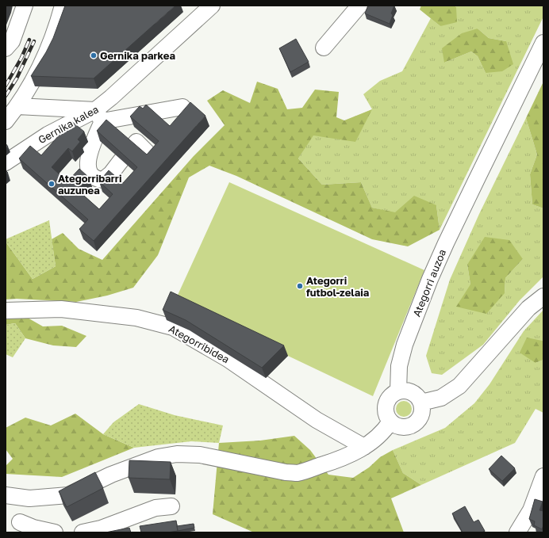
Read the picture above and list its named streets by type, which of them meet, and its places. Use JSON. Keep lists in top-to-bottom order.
{
  "streets": {
    "street": ["Gernika kalea", "Ategorri auzoa", "Ategorribidea"]
  },
  "places": ["Gernika parkea", "Ategorribarri auzunea", "Ategorri futbol-zelaia"]
}
